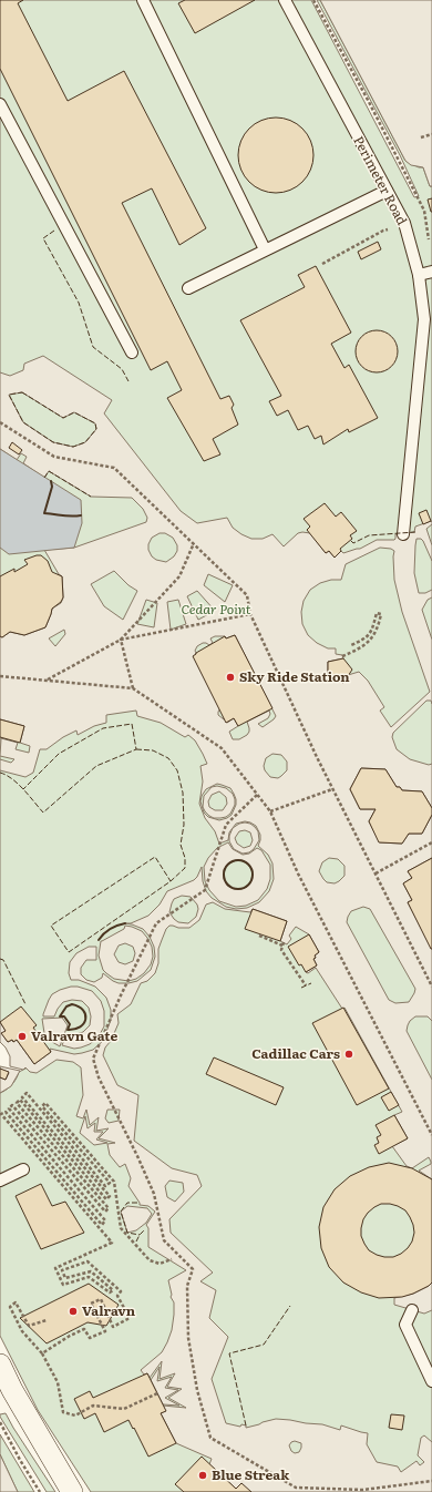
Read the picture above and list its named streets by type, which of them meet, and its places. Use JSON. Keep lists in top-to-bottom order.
{
  "streets": {
    "lane": ["Perimeter Road"]
  },
  "parks": ["Cedar Point"],
  "places": [
    "Sky Ride Station",
    "Valravn Gate",
    "Cadillac Cars",
    "Valravn",
    "Blue Streak"
  ]
}
